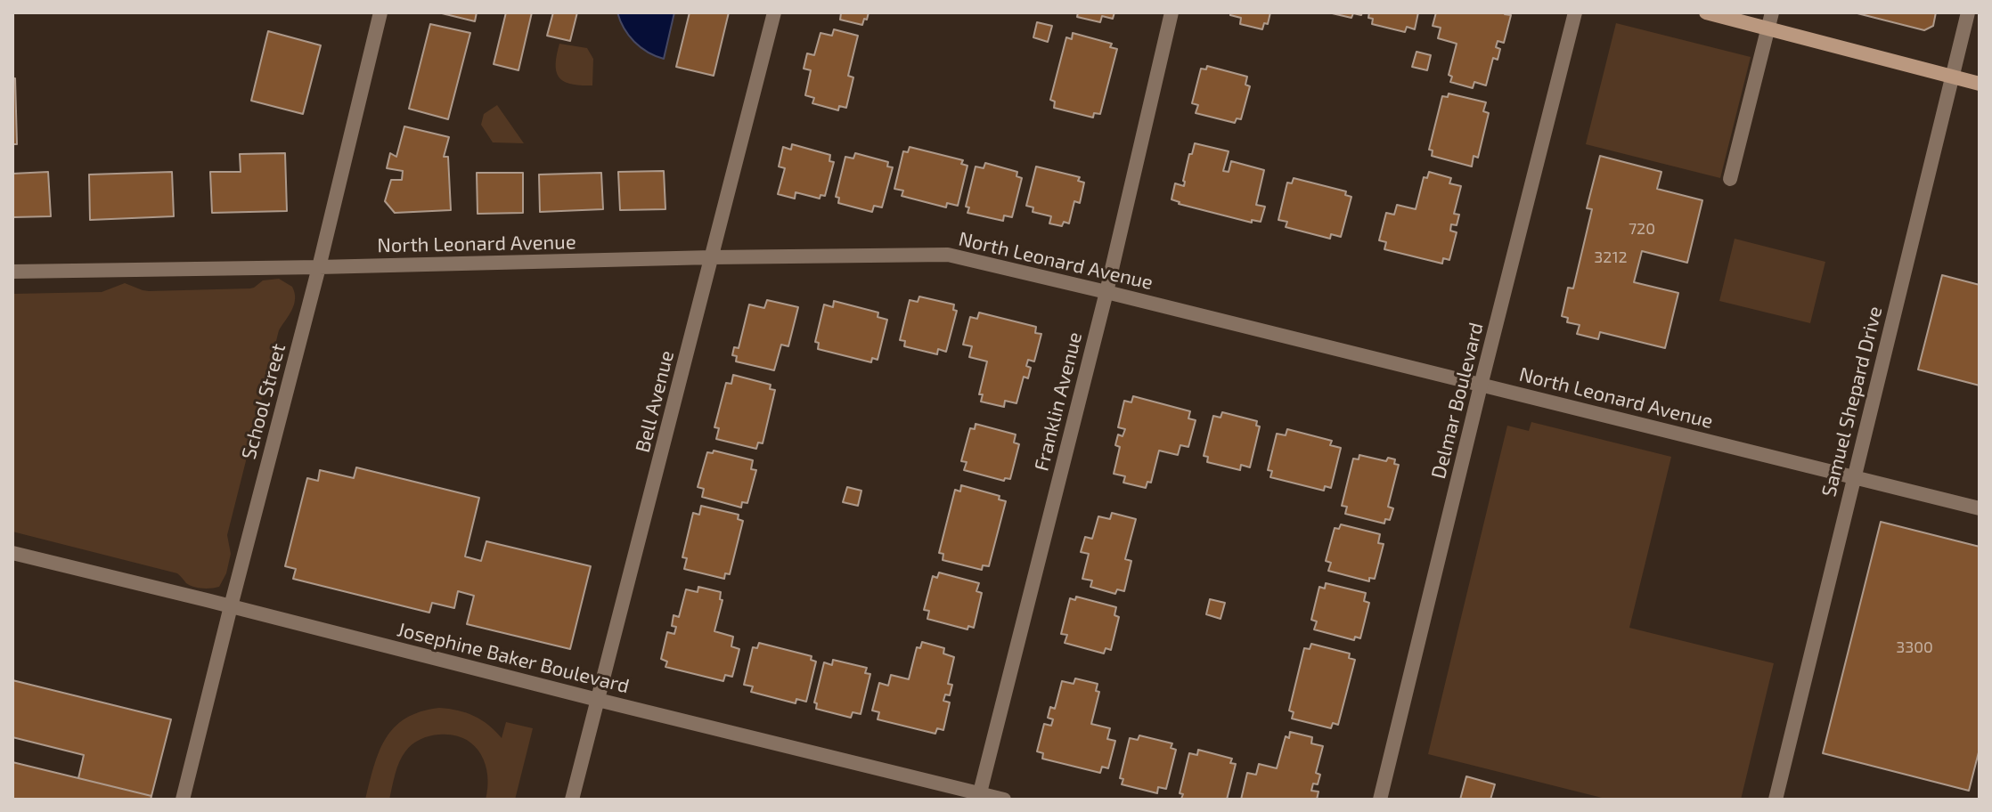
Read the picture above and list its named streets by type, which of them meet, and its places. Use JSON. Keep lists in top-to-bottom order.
{
  "streets": {
    "street": [
      "North Leonard Avenue",
      "Delmar Boulevard",
      "School Street",
      "Bell Avenue",
      "Franklin Avenue",
      "Samuel Shepard Drive",
      "Josephine Baker Boulevard"
    ]
  },
  "crossings": [
    ["North Leonard Avenue", "Delmar Boulevard"],
    ["North Leonard Avenue", "School Street"],
    ["North Leonard Avenue", "Bell Avenue"],
    ["North Leonard Avenue", "Franklin Avenue"],
    ["North Leonard Avenue", "Samuel Shepard Drive"],
    ["School Street", "Josephine Baker Boulevard"],
    ["Bell Avenue", "Josephine Baker Boulevard"],
    ["Franklin Avenue", "Josephine Baker Boulevard"]
  ],
  "house_numbers": ["720", "3212", "3300"]
}
